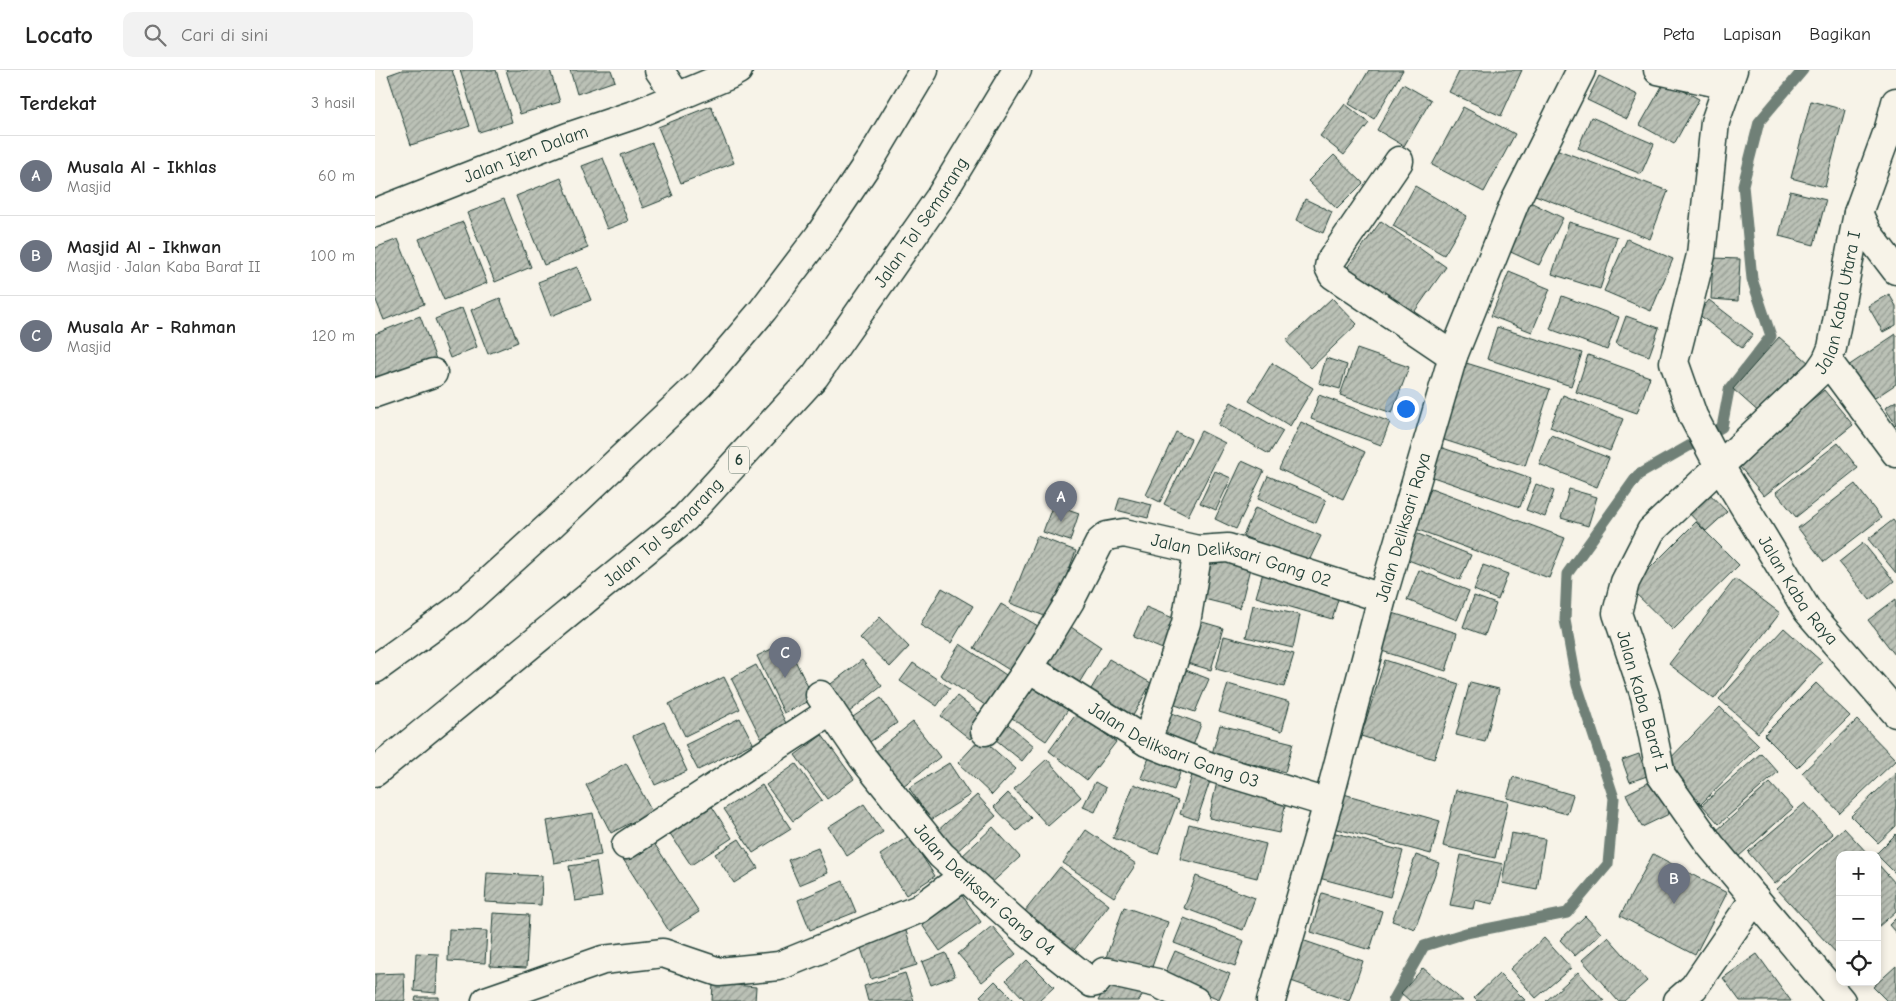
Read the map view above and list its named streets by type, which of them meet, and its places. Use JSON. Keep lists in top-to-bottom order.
{
  "streets": {
    "main road": [
      "Jalan Ijen Dalam",
      "Jalan Tol Semarang",
      "Jalan Kaba Utara I",
      "6",
      "Jalan Deliksari Raya",
      "Jalan Deliksari Gang 02",
      "Jalan Kaba Raya",
      "Jalan Kaba Barat I",
      "Jalan Deliksari Gang 03",
      "Jalan Deliksari Gang 04"
    ]
  },
  "crossings": [
    ["Jalan Kaba Utara I", "Jalan Kaba Raya"],
    ["Jalan Kaba Utara I", "Jalan Kaba Barat I"],
    ["Jalan Deliksari Raya", "Jalan Deliksari Gang 02"],
    ["Jalan Deliksari Raya", "Jalan Deliksari Gang 03"],
    ["Jalan Deliksari Gang 02", "Jalan Deliksari Gang 03"],
    ["Jalan Kaba Raya", "Jalan Kaba Barat I"]
  ],
  "page": {
    "header": "Locato",
    "search": "Cari di sini",
    "nav": ["Peta", "Lapisan", "Bagikan"],
    "heading": ["Terdekat", "3 hasil"],
    "list": [
      {
        "mark": "A",
        "name": "Musala Al - Ikhlas",
        "note": "Masjid",
        "value": "60 m"
      },
      {
        "mark": "B",
        "name": "Masjid Al - Ikhwan",
        "note": "Masjid · Jalan Kaba Barat II",
        "value": "100 m"
      },
      {
        "mark": "C",
        "name": "Musala Ar - Rahman",
        "note": "Masjid",
        "value": "120 m"
      }
    ],
    "pins": ["A", "C", "B"],
    "map_buttons": ["+", "−"]
  }
}
